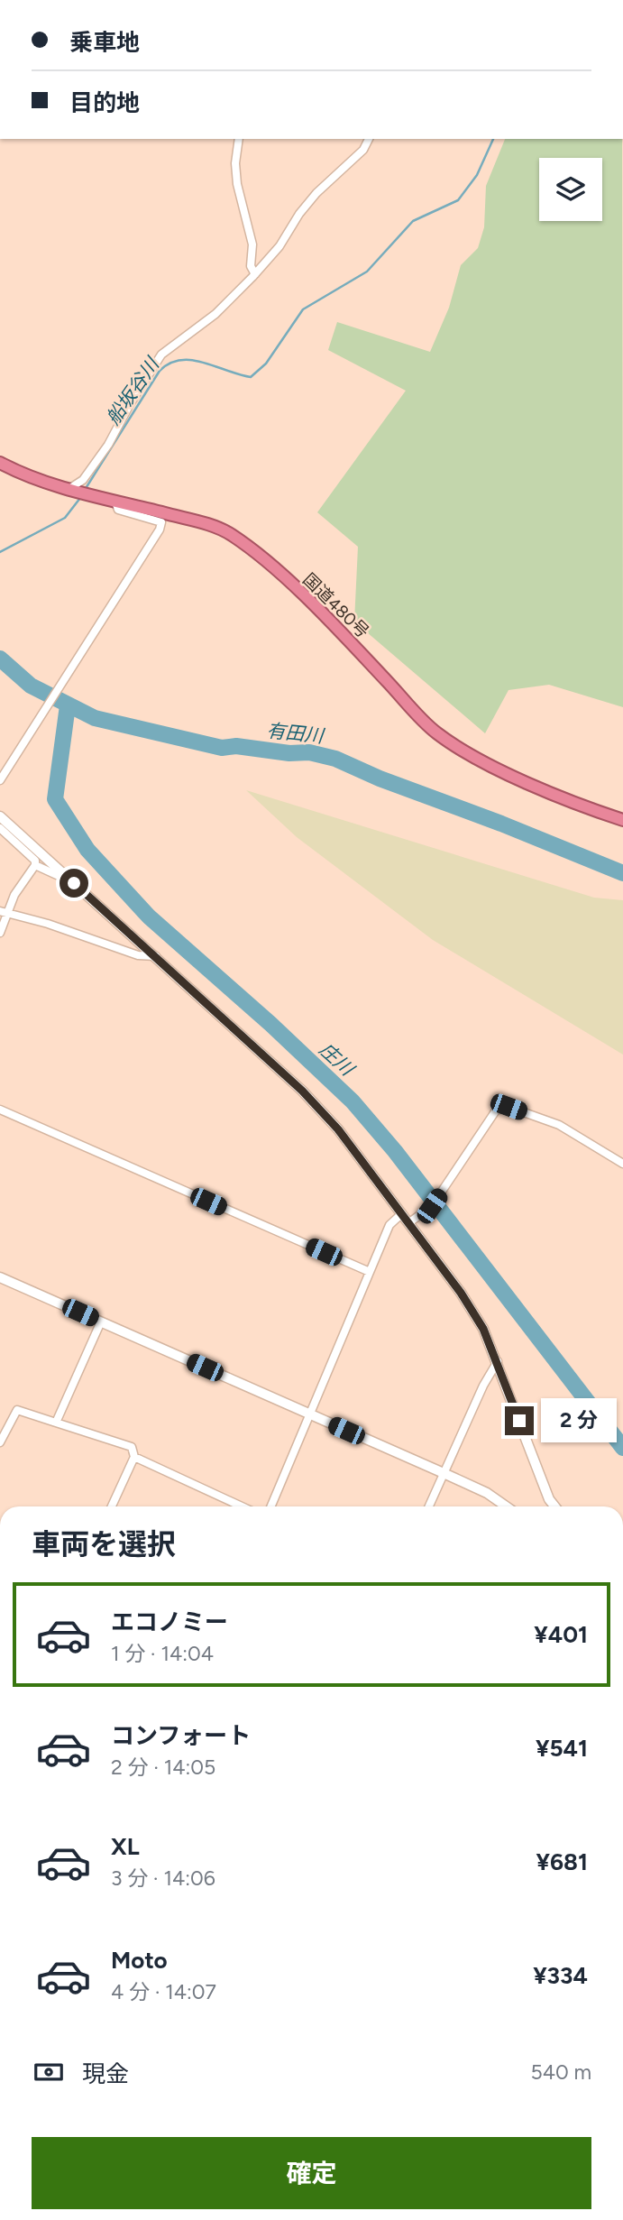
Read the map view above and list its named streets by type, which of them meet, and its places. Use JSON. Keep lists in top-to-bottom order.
{
  "streets": {
    "highway": ["国道480号"]
  },
  "water": ["船坂谷川", "有田川", "庄川"],
  "page": {
    "banner": ["乗車地", "目的地"],
    "bubble": "2 分",
    "heading": "車両を選択",
    "list": [
      {
        "name": "エコノミー",
        "note": "1 分 · 14:04",
        "value": "¥401"
      },
      {
        "name": "コンフォート",
        "note": "2 分 · 14:05",
        "value": "¥541"
      },
      {
        "name": "XL",
        "note": "3 分 · 14:06",
        "value": "¥681"
      },
      {
        "name": "Moto",
        "note": "4 分 · 14:07",
        "value": "¥334"
      }
    ],
    "pay": ["現金", "540 m"],
    "buttons": "確定"
  }
}
